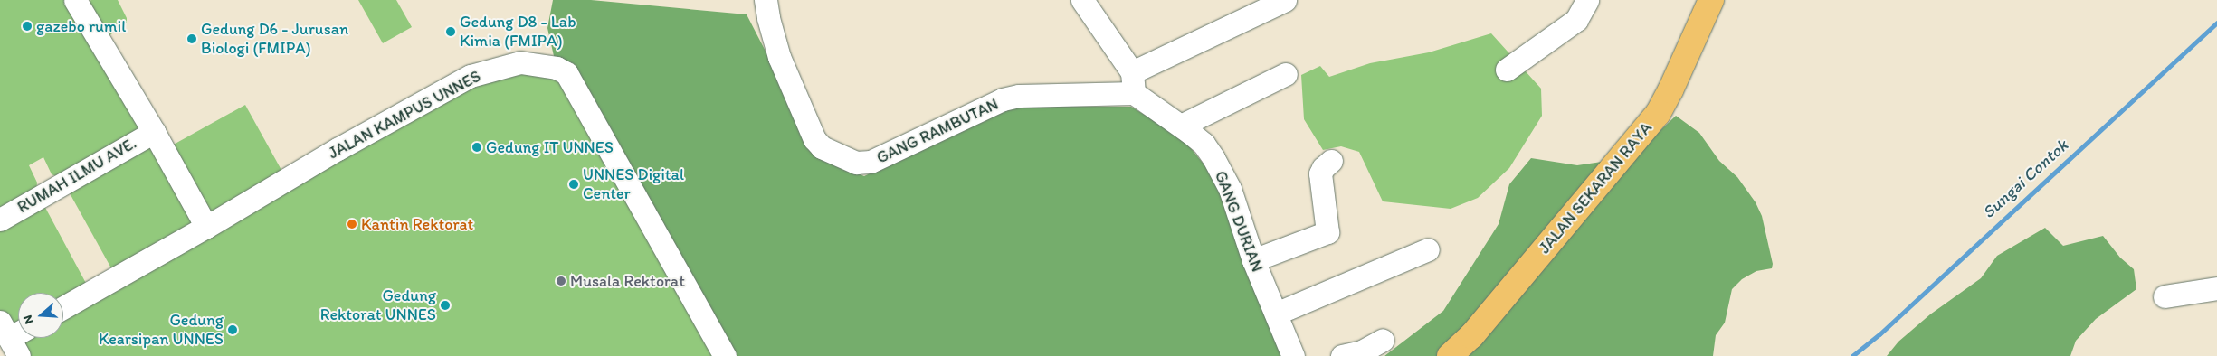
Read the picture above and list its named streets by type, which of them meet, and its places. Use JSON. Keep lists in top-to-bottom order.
{
  "streets": {
    "main road": ["JALAN SEKARAN RAYA"],
    "street": [
      "JALAN KAMPUS UNNES",
      "GANG RAMBUTAN",
      "RUMAH ILMU AVE.",
      "GANG DURIAN"
    ]
  },
  "crossings": [
    ["GANG RAMBUTAN", "GANG DURIAN"]
  ],
  "water": ["Sungai Contok"],
  "places": [
    "gazebo rumil",
    "Gedung D8 - Lab Kimia (FMIPA)",
    "Gedung D6 - Jurusan Biologi (FMIPA)",
    "Gedung IT UNNES",
    "UNNES Digital Center",
    "Kantin Rektorat",
    "Musala Rektorat",
    "Gedung Rektorat UNNES",
    "Gedung Kearsipan UNNES"
  ],
  "north": "left"
}
